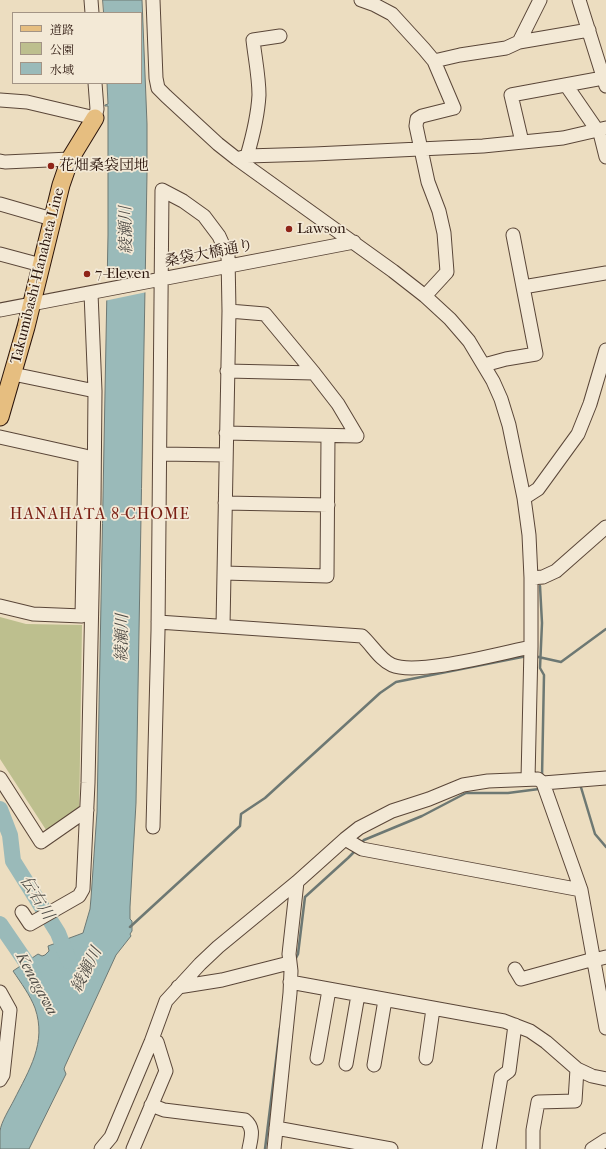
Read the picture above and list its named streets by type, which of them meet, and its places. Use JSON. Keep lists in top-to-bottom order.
{
  "streets": {
    "main road": ["Takumibashi-Hanahata Line"],
    "street": ["桑袋大橋通り"]
  },
  "crossings": [
    ["桑袋大橋通り", "Takumibashi-Hanahata Line"]
  ],
  "districts": ["HANAHATA 8-CHOME"],
  "water": ["綾瀬川", "伝右川", "Kenagawa"],
  "places": ["花畑桑袋団地", "Lawson", "7-Eleven"],
  "legend": ["道路", "公園", "水域"]
}
